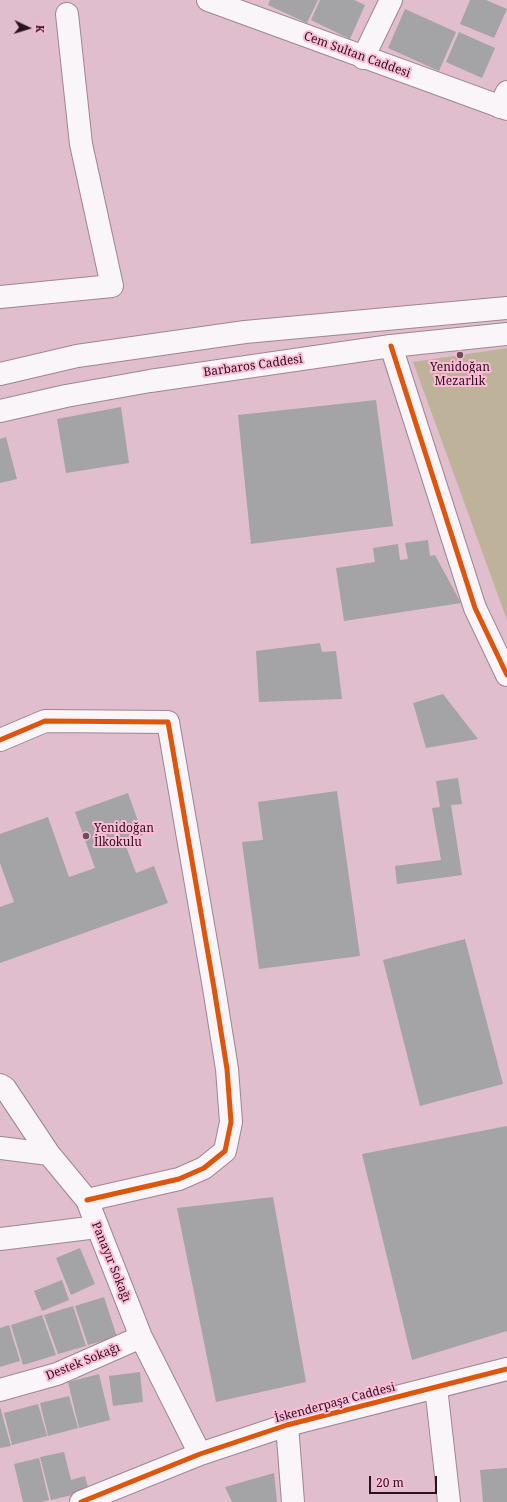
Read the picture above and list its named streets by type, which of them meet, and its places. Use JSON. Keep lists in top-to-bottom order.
{
  "streets": {
    "street": [
      "Cem Sultan Caddesi",
      "Barbaros Caddesi",
      "Panayır Sokağı",
      "Destek Sokağı",
      "İskenderpaşa Caddesi"
    ]
  },
  "crossings": [
    ["Panayır Sokağı", "Destek Sokağı"],
    ["Panayır Sokağı", "İskenderpaşa Caddesi"]
  ],
  "places": ["Yenidoğan Mezarlık", "Yenidoğan İlkokulu"],
  "scale_bar": "20 m",
  "north": "right"
}
